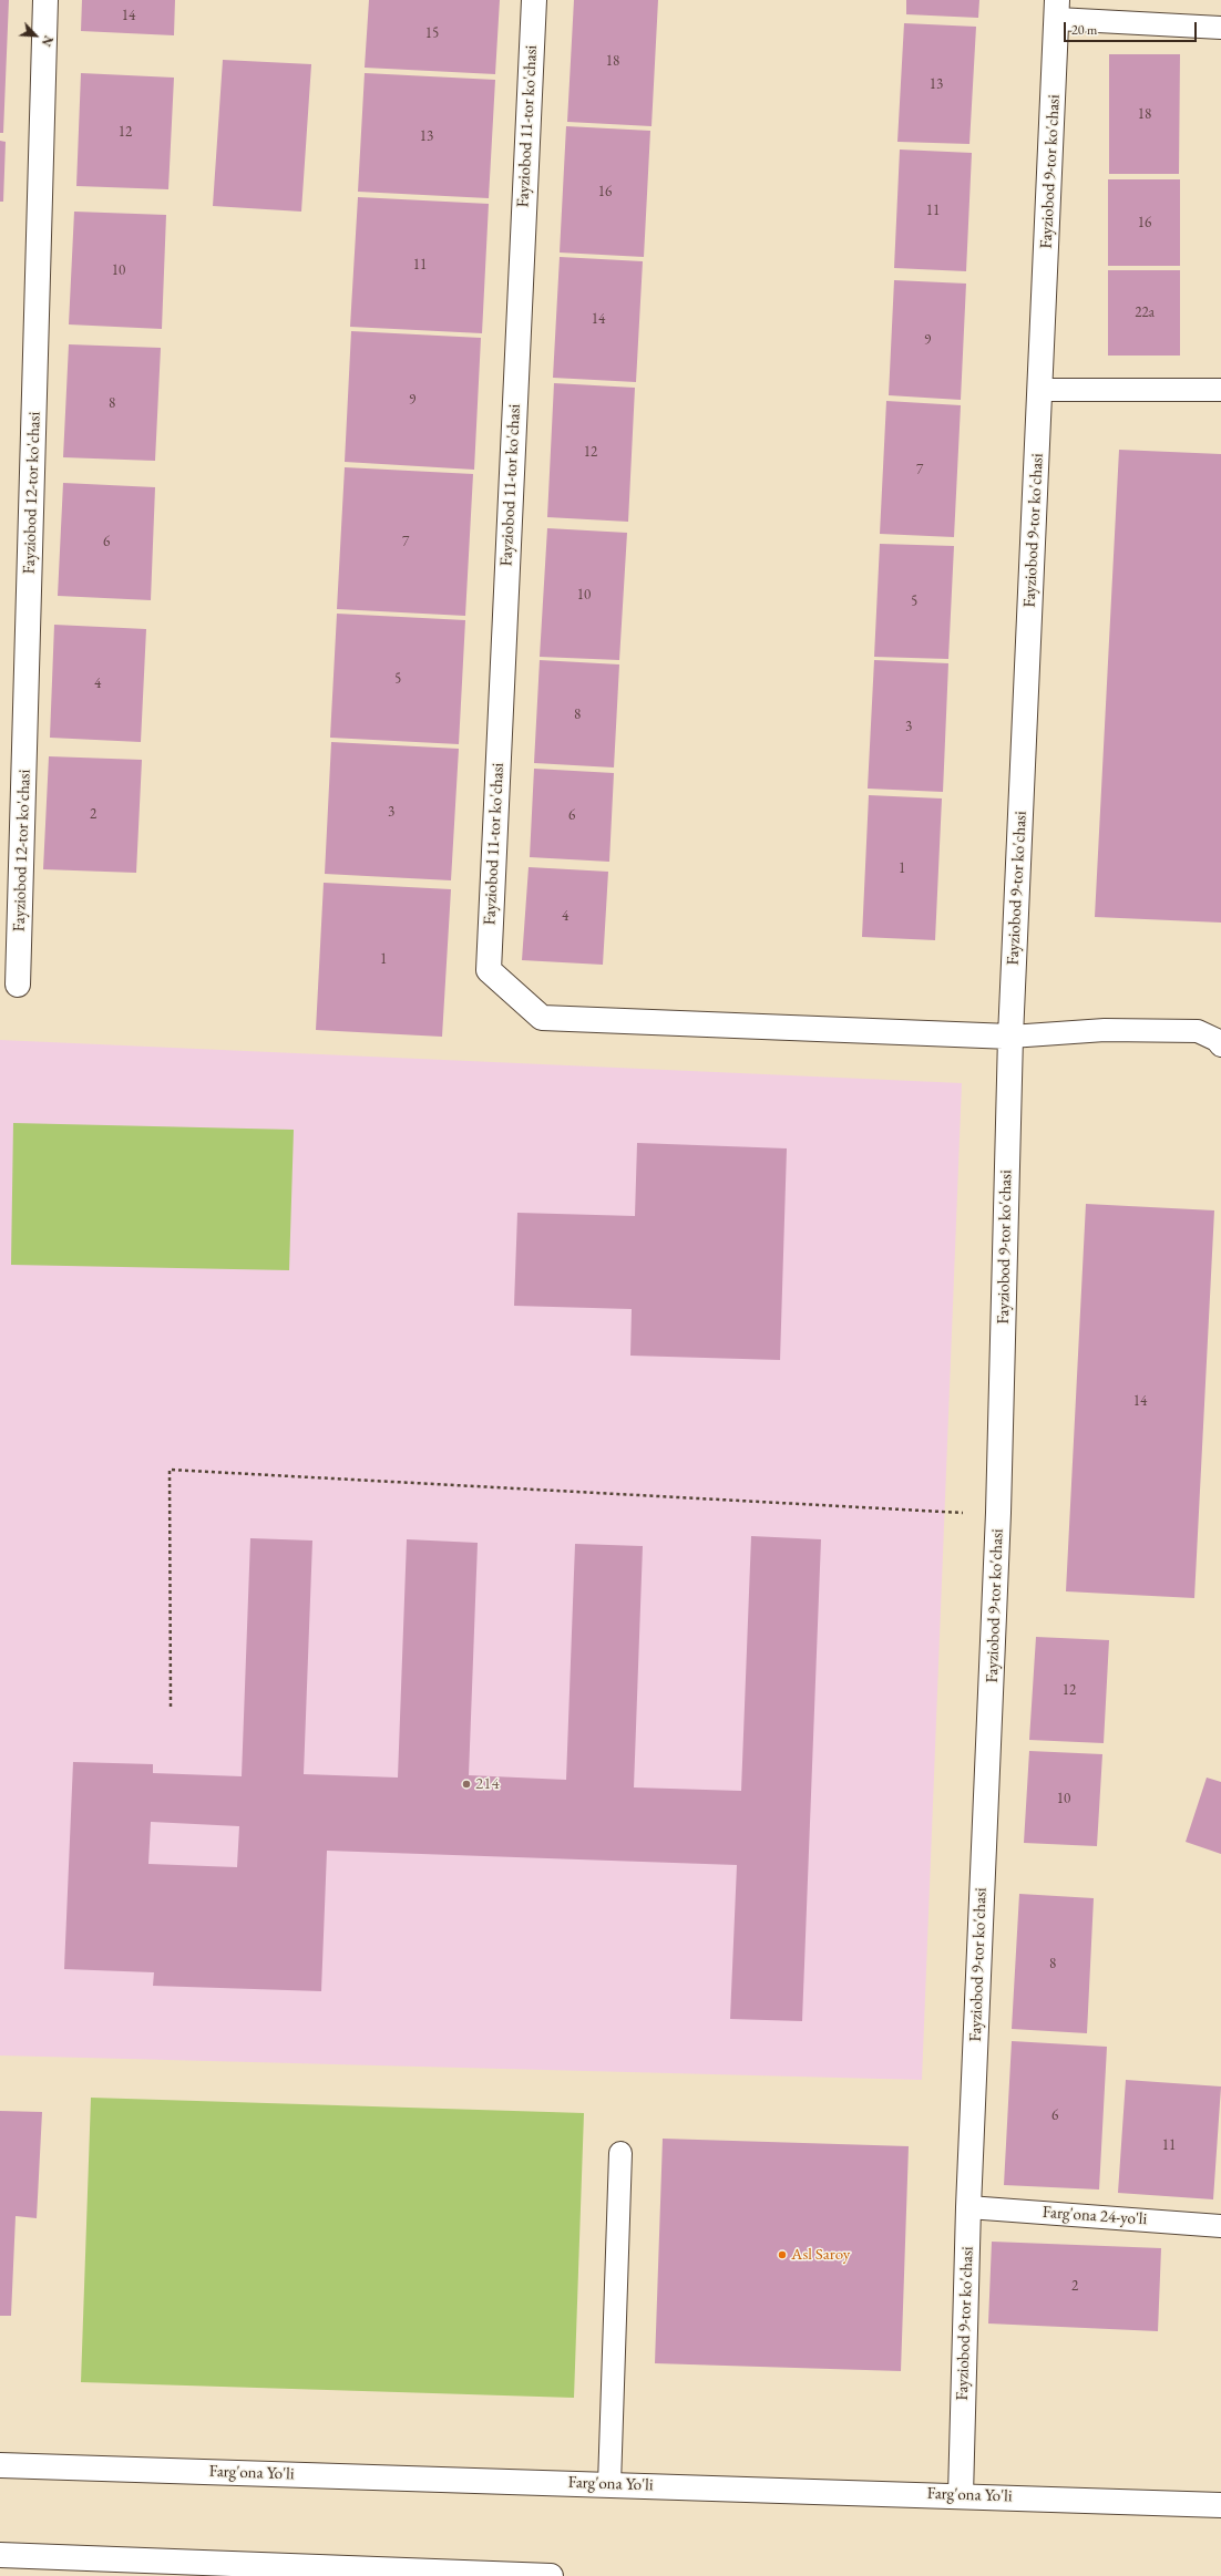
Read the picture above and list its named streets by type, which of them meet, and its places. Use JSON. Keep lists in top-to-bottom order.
{
  "streets": {
    "street": [
      "Fayziobod 11-tor ko'chasi",
      "Fayziobod 9-tor ko'chasi",
      "Fayziobod 12-tor ko'chasi",
      "Farg'ona Yo'li"
    ],
    "lane": ["Farg'ona 24-yo'li"]
  },
  "crossings": [
    ["Fayziobod 11-tor ko'chasi", "Fayziobod 9-tor ko'chasi"],
    ["Fayziobod 9-tor ko'chasi", "Farg'ona 24-yo'li"],
    ["Fayziobod 9-tor ko'chasi", "Farg'ona Yo'li"]
  ],
  "places": ["214", "Asl Saroy"],
  "house_numbers": [
    "14",
    "15",
    "18",
    "13",
    "18",
    "12",
    "13",
    "16",
    "11",
    "16",
    "11",
    "10",
    "22a",
    "14",
    "9",
    "9",
    "8",
    "12",
    "7",
    "6",
    "7",
    "10",
    "5",
    "5",
    "4",
    "8",
    "3",
    "3",
    "2",
    "6",
    "1",
    "4",
    "1",
    "14",
    "12",
    "10",
    "8",
    "6",
    "11",
    "2"
  ],
  "scale_bar": "20 m",
  "north": "bottom right"
}
